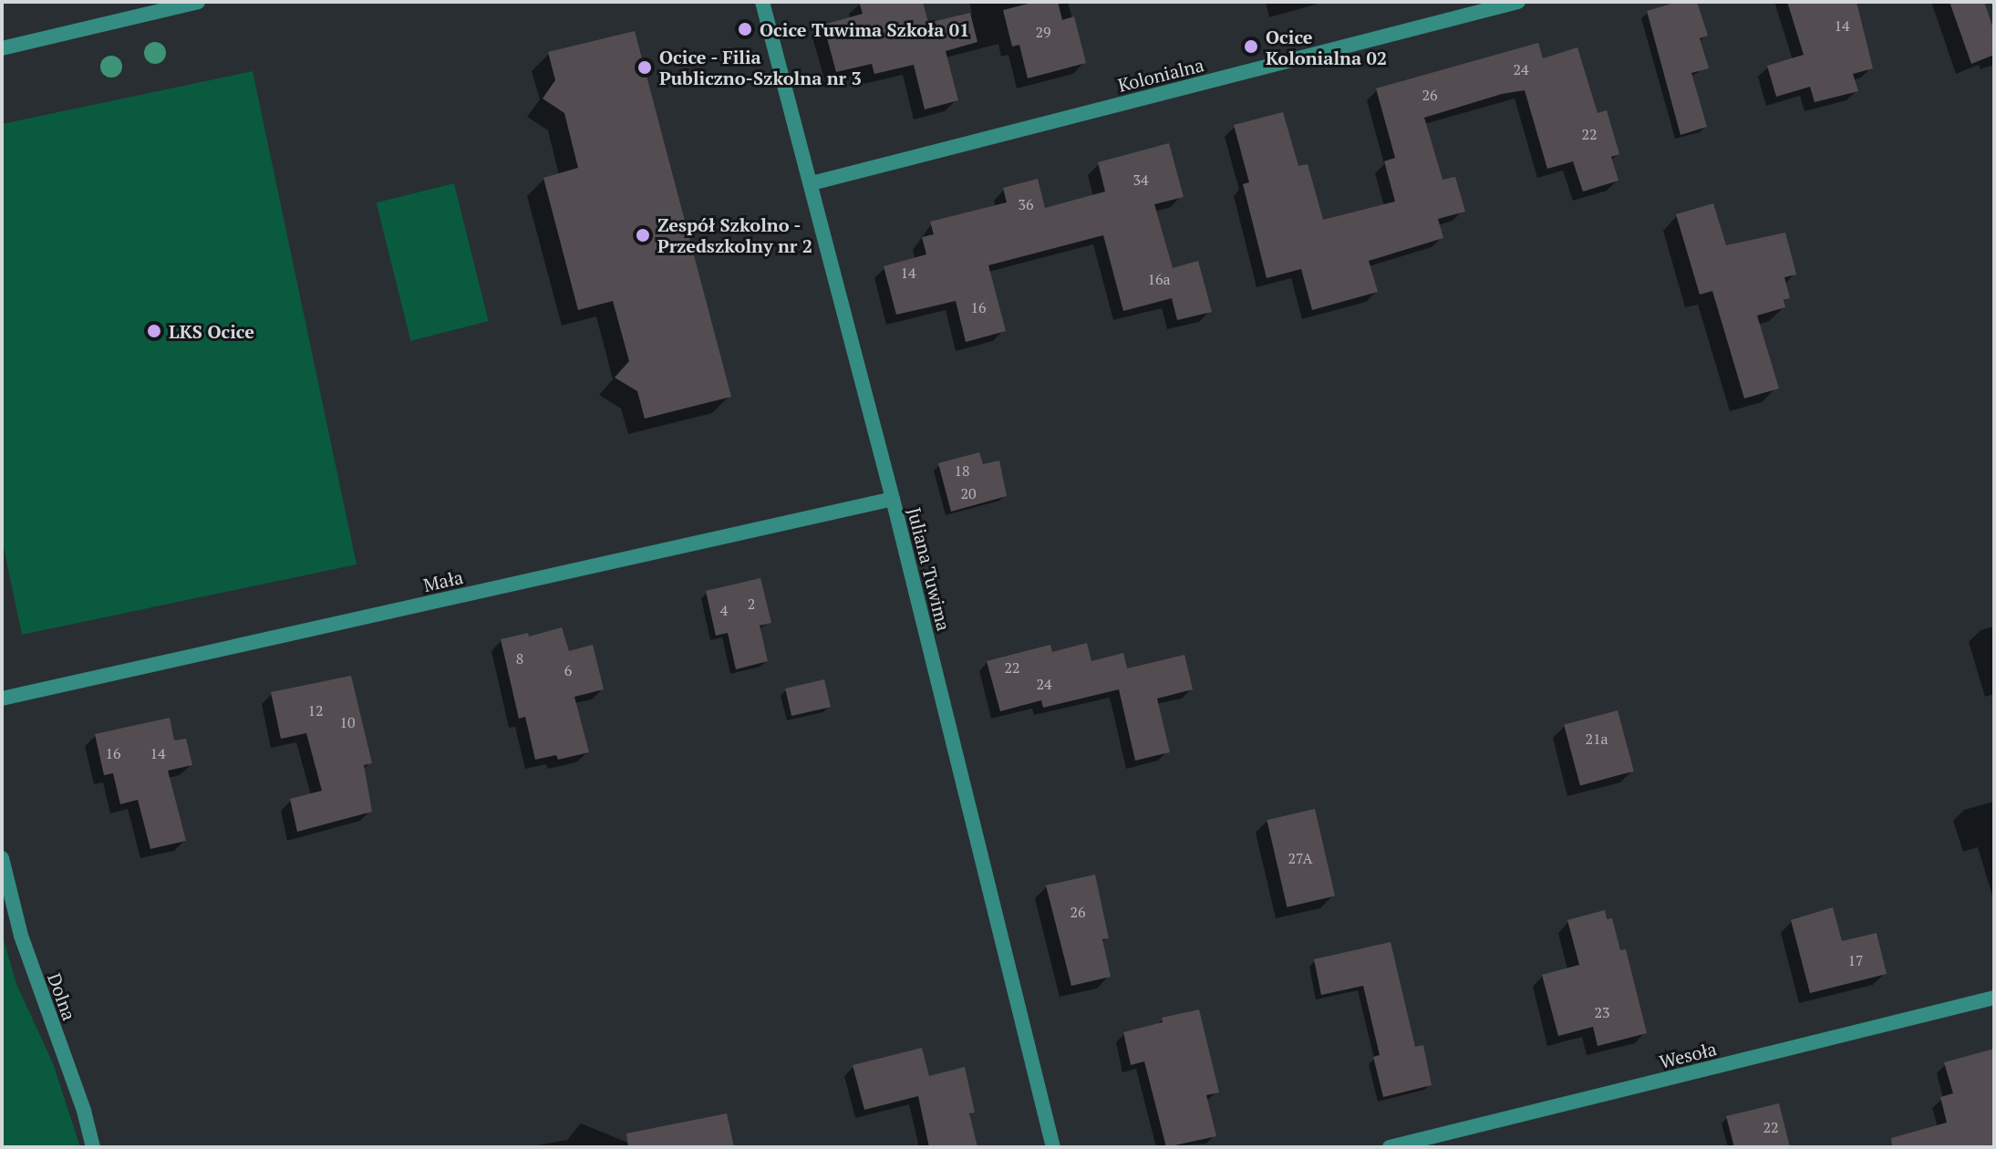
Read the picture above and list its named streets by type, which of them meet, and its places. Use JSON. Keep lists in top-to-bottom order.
{
  "streets": {
    "street": [
      "Kolonialna",
      "Juliana Tuwima",
      "Mała",
      "Dolna",
      "Wesoła"
    ]
  },
  "crossings": [
    ["Kolonialna", "Juliana Tuwima"],
    ["Juliana Tuwima", "Mała"]
  ],
  "places": [
    "Ocice Tuwima Szkoła 01",
    "Ocice Kolonialna 02",
    "Ocice - Filia Publiczno-Szkolna nr 3",
    "Zespół Szkolno - Przedszkolny nr 2",
    "LKS Ocice"
  ],
  "house_numbers": [
    "14",
    "29",
    "24",
    "26",
    "22",
    "34",
    "36",
    "14",
    "16a",
    "16",
    "18",
    "20",
    "2",
    "4",
    "8",
    "22",
    "6",
    "24",
    "12",
    "10",
    "21a",
    "16",
    "14",
    "27A",
    "26",
    "17",
    "23",
    "22"
  ]
}
